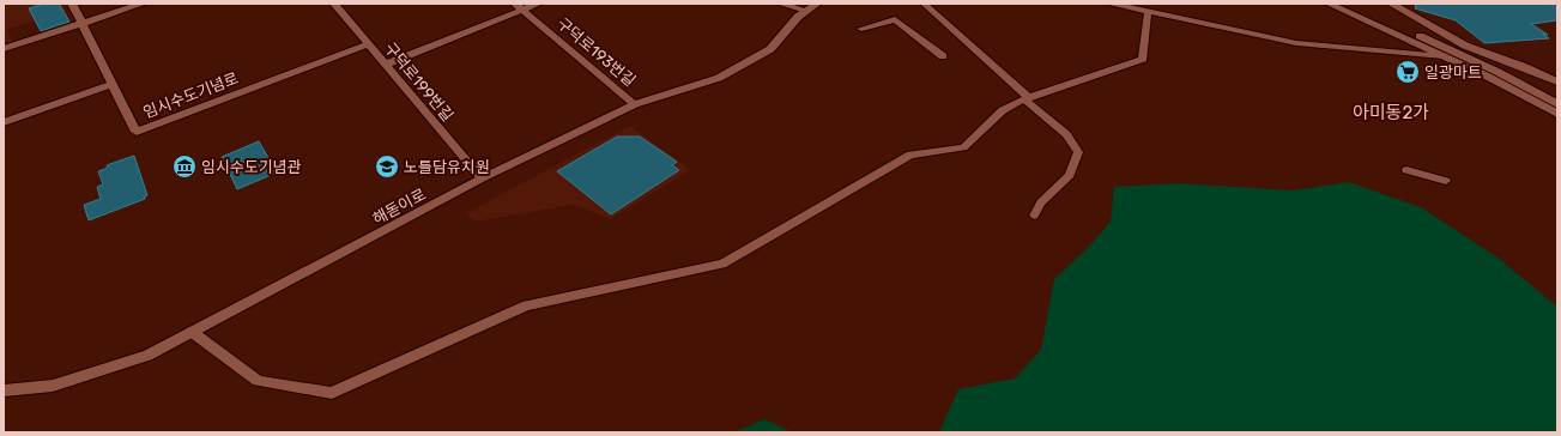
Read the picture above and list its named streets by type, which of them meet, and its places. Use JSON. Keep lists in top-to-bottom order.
{
  "streets": {
    "street": [
      "구덕로193번길",
      "구덕로199번길",
      "임시수도기념로",
      "해돋이로"
    ]
  },
  "crossings": [
    ["구덕로193번길", "해돋이로"],
    ["구덕로199번길", "임시수도기념로"],
    ["구덕로199번길", "해돋이로"]
  ],
  "districts": ["아미동2가"],
  "places": {
    "supermarket": ["일광마트"],
    "museum": ["임시수도기념관"],
    "school or university": ["노틀담유치원"]
  }
}
